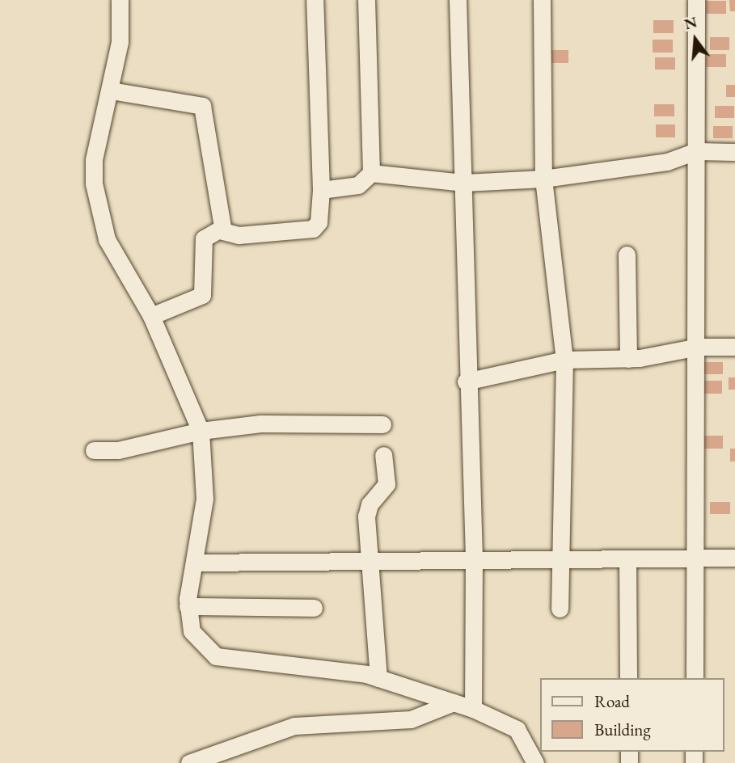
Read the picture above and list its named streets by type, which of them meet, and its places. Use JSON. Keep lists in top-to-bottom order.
{
  "legend": ["Road", "Building"],
  "north": "top"
}
